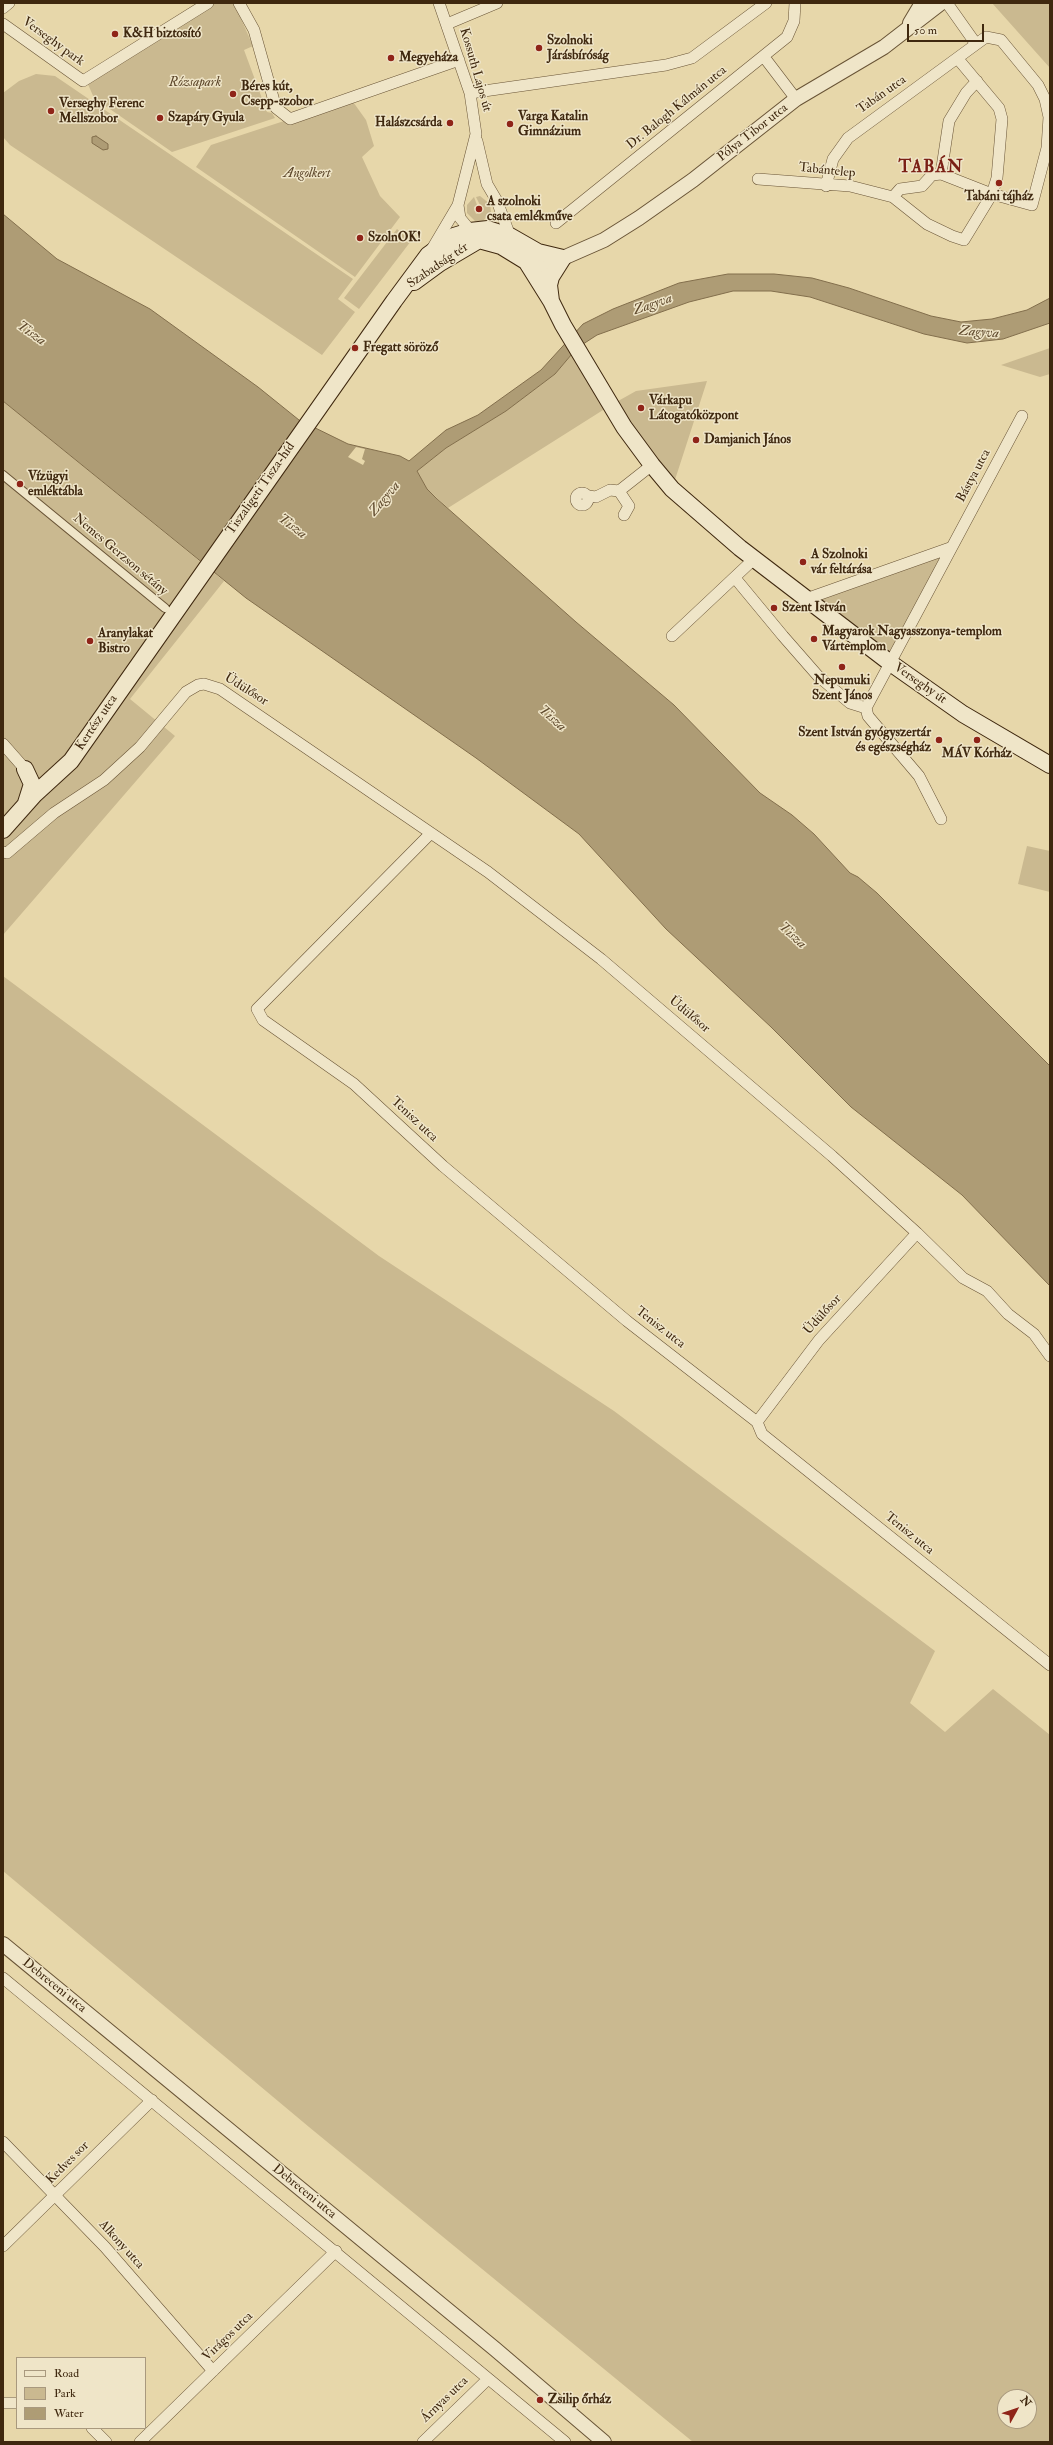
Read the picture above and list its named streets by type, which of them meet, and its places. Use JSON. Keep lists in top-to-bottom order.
{
  "streets": {
    "main road": [
      "Szabadság tér",
      "Tiszaligeti Tisza-híd",
      "Verseghy út",
      "Kertész utca"
    ],
    "street": [
      "Verseghy park",
      "Kossuth Lajos út",
      "Tabán utca",
      "Dr. Balogh Kálmán utca",
      "Pólya Tibor utca",
      "Tabántelep",
      "Bástya utca",
      "Nemes Gerzson sétány",
      "Üdülősor",
      "Tenisz utca",
      "Debreceni utca",
      "Kedves sor",
      "Alkony utca",
      "Virágos utca",
      "Árnyas utca"
    ]
  },
  "crossings": [
    ["Kossuth Lajos út", "Szabadság tér"],
    ["Tabán utca", "Tabántelep"],
    ["Pólya Tibor utca", "Szabadság tér"],
    ["Szabadság tér", "Tiszaligeti Tisza-híd"],
    ["Bástya utca", "Verseghy út"],
    ["Tiszaligeti Tisza-híd", "Nemes Gerzson sétány"],
    ["Tiszaligeti Tisza-híd", "Kertész utca"],
    ["Nemes Gerzson sétány", "Kertész utca"],
    ["Üdülősor", "Tenisz utca"],
    ["Debreceni utca", "Kedves sor"],
    ["Debreceni utca", "Virágos utca"],
    ["Debreceni utca", "Árnyas utca"],
    ["Kedves sor", "Alkony utca"],
    ["Alkony utca", "Virágos utca"]
  ],
  "districts": ["TABÁN"],
  "water": ["Zagyva", "Tisza"],
  "parks": ["Rózsapark", "Angolkert"],
  "places": [
    "K&H biztosító",
    "Szolnoki Járásbíróság",
    "Megyeháza",
    "Béres kút, Csepp-szobor",
    "Verseghy Ferenc Mellszobor",
    "Szapáry Gyula",
    "Halászcsárda",
    "Varga Katalin Gimnázium",
    "Tabáni tájház",
    "A szolnoki csata emlékműve",
    "SzolnOK!",
    "Fregatt söröző",
    "Várkapu Látogatóközpont",
    "Damjanich János",
    "Vízügyi emléktábla",
    "A Szolnoki vár feltárása",
    "Szent István",
    "Magyarok Nagyasszonya-templom Vártemplom",
    "Aranylakat Bistro",
    "Nepumuki Szent János",
    "Szent István gyógyszertár és egészségház",
    "MÁV Kórház",
    "Zsilip őrház"
  ],
  "legend": ["Road", "Park", "Water"],
  "scale_bar": "50 m",
  "north": "top right"
}
